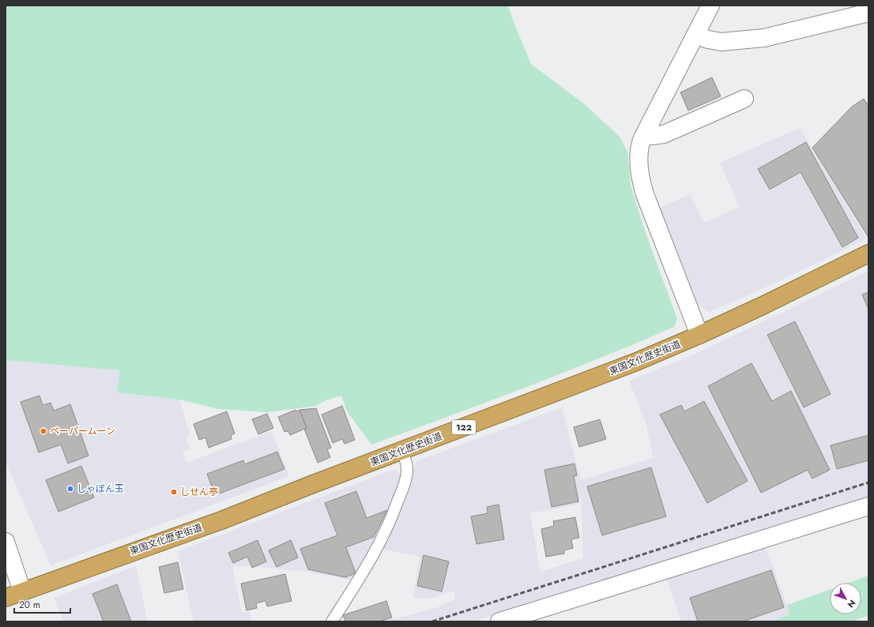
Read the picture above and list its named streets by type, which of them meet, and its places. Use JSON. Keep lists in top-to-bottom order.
{
  "streets": {
    "highway": ["東国文化歴史街道", "122"]
  },
  "places": ["ペーパームーン", "しゃぼん玉", "しせん亭"],
  "scale_bar": "20 m",
  "north": "bottom right"
}
